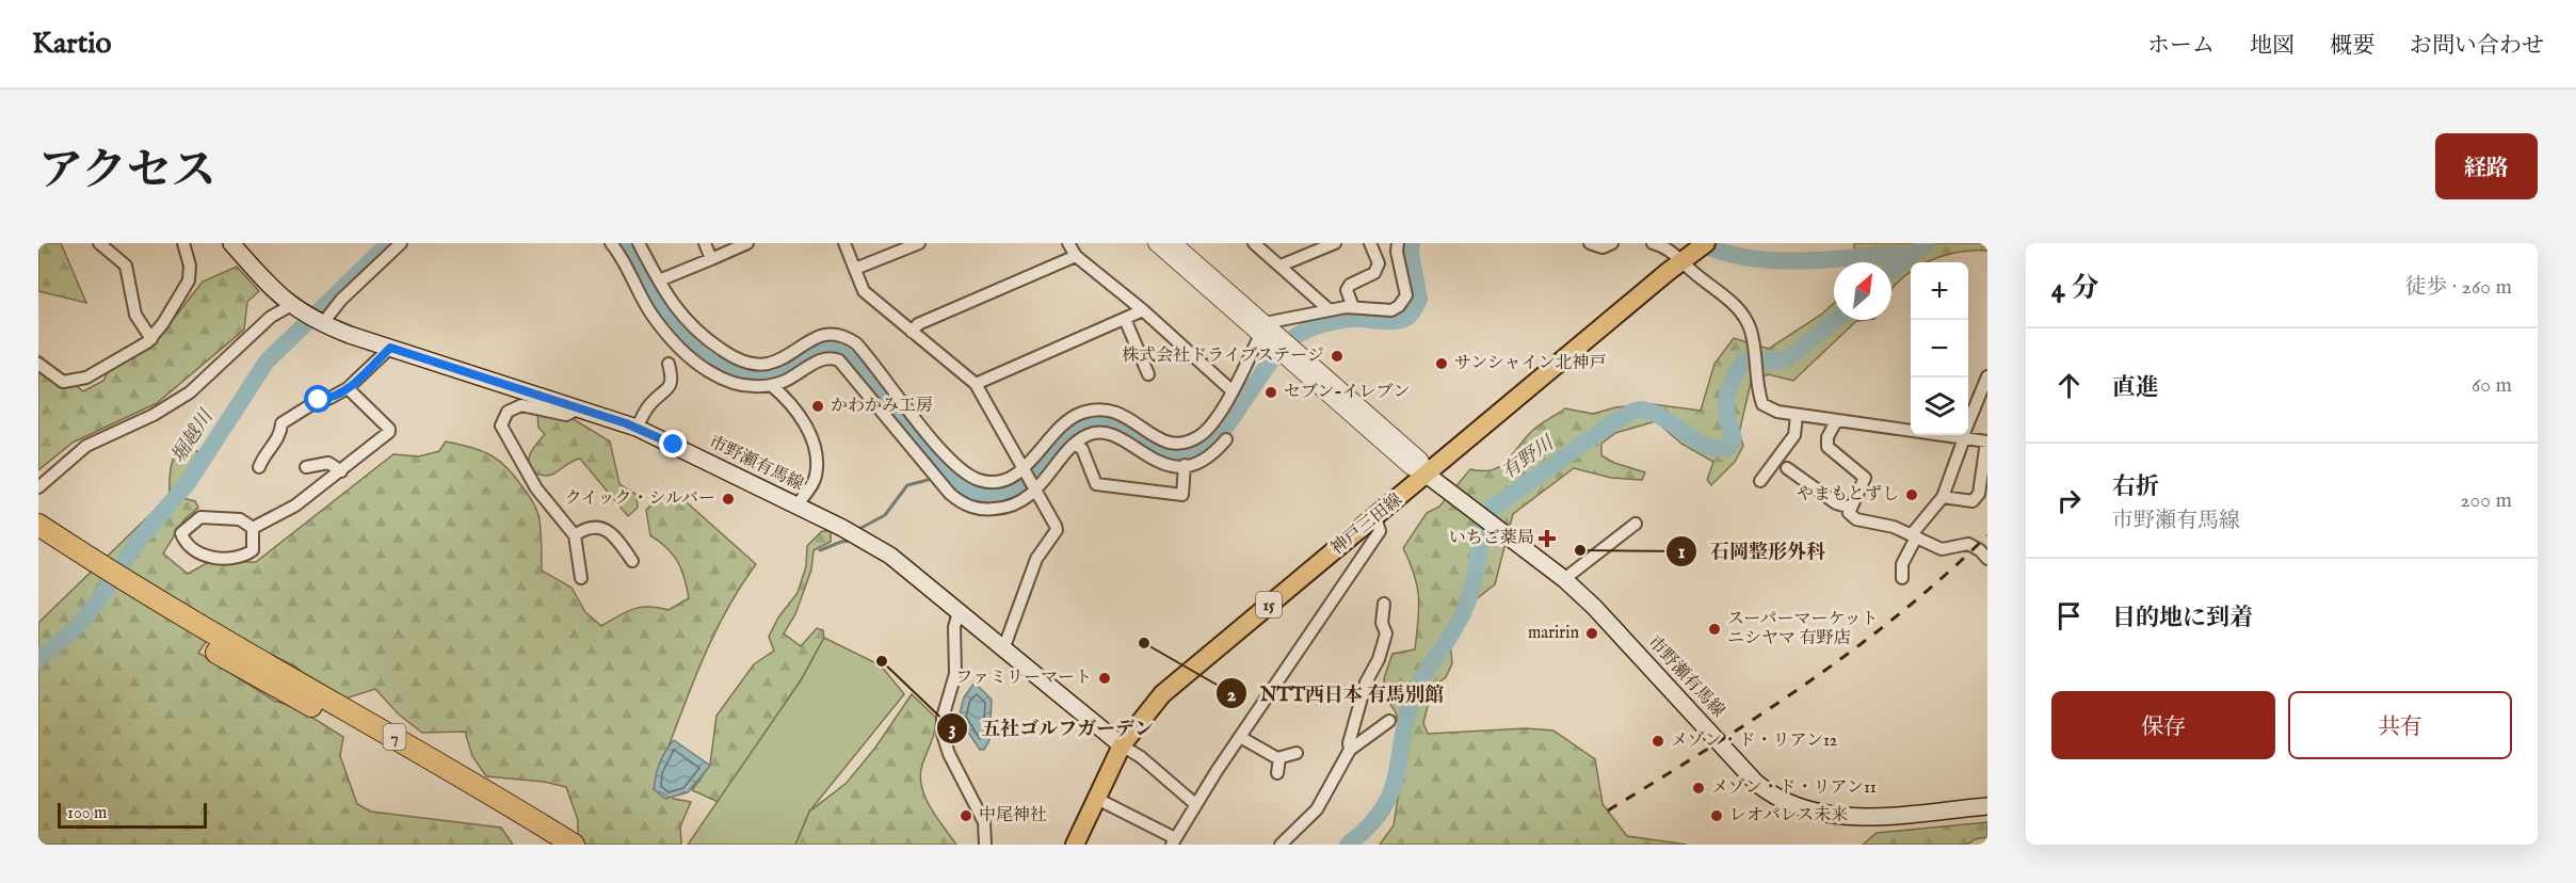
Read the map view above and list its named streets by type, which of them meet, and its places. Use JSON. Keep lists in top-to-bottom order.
{
  "streets": {
    "highway": ["7"],
    "main road": ["市野瀬有馬線", "神戸三田線", "15"]
  },
  "crossings": [
    ["市野瀬有馬線", "神戸三田線"]
  ],
  "water": ["堀越川", "有野川"],
  "places": {
    "other": [
      "株式会社ドライブステージ",
      "サンシャイン北神戸",
      "セブン-イレブン",
      "かわかみ工房",
      "やまもとずし",
      "クイック・シルバー",
      "石岡整形外科",
      "スーパーマーケット ニシヤマ 有野店",
      "maririn",
      "NTT西日本 有馬別館",
      "五社ゴルフガーデン",
      "ファミリーマート",
      "メゾン・ド・リアン12",
      "メゾン・ド・リアン11",
      "中尾神社",
      "レオパレス未来"
    ],
    "health": ["いちご薬局"]
  },
  "scale_bar": "100 m",
  "north": "top right",
  "page": {
    "header": "Kartio",
    "nav": [
      "ホーム",
      "地図",
      "概要",
      "お問い合わせ"
    ],
    "title": "アクセス",
    "buttons": [
      "経路",
      ["保存", "共有"]
    ],
    "heading": ["4 分", "徒歩 · 260 m"],
    "map_buttons": ["+", "−"],
    "list": [
      ["直進", "60 m"],
      ["右折", "市野瀬有馬線", "200 m"],
      "目的地に到着"
    ],
    "scale": "100 m"
  }
}
